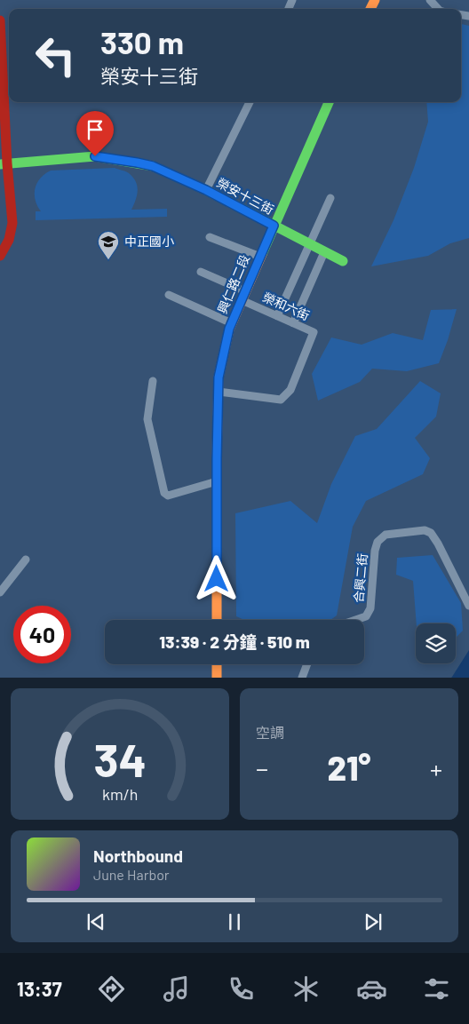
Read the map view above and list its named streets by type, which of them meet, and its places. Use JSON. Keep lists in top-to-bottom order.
{
  "streets": {
    "street": [
      "榮安十三街",
      "興仁路二段",
      "榮和六街",
      "合興二街"
    ]
  },
  "crossings": [
    ["榮安十三街", "興仁路二段"],
    ["興仁路二段", "榮和六街"]
  ],
  "places": {
    "school or university": ["中正國小"]
  },
  "page": {
    "turn": ["330 m", "榮安十三街"],
    "limit": "40",
    "trip": "13:39 · 2 分鐘 · 510 m",
    "tile": "空調",
    "heat": ["−", "21°", "+"],
    "song": ["Northbound", "June Harbor"],
    "tabs": "13:37",
    "gauge": ["34", "km/h"]
  }
}
